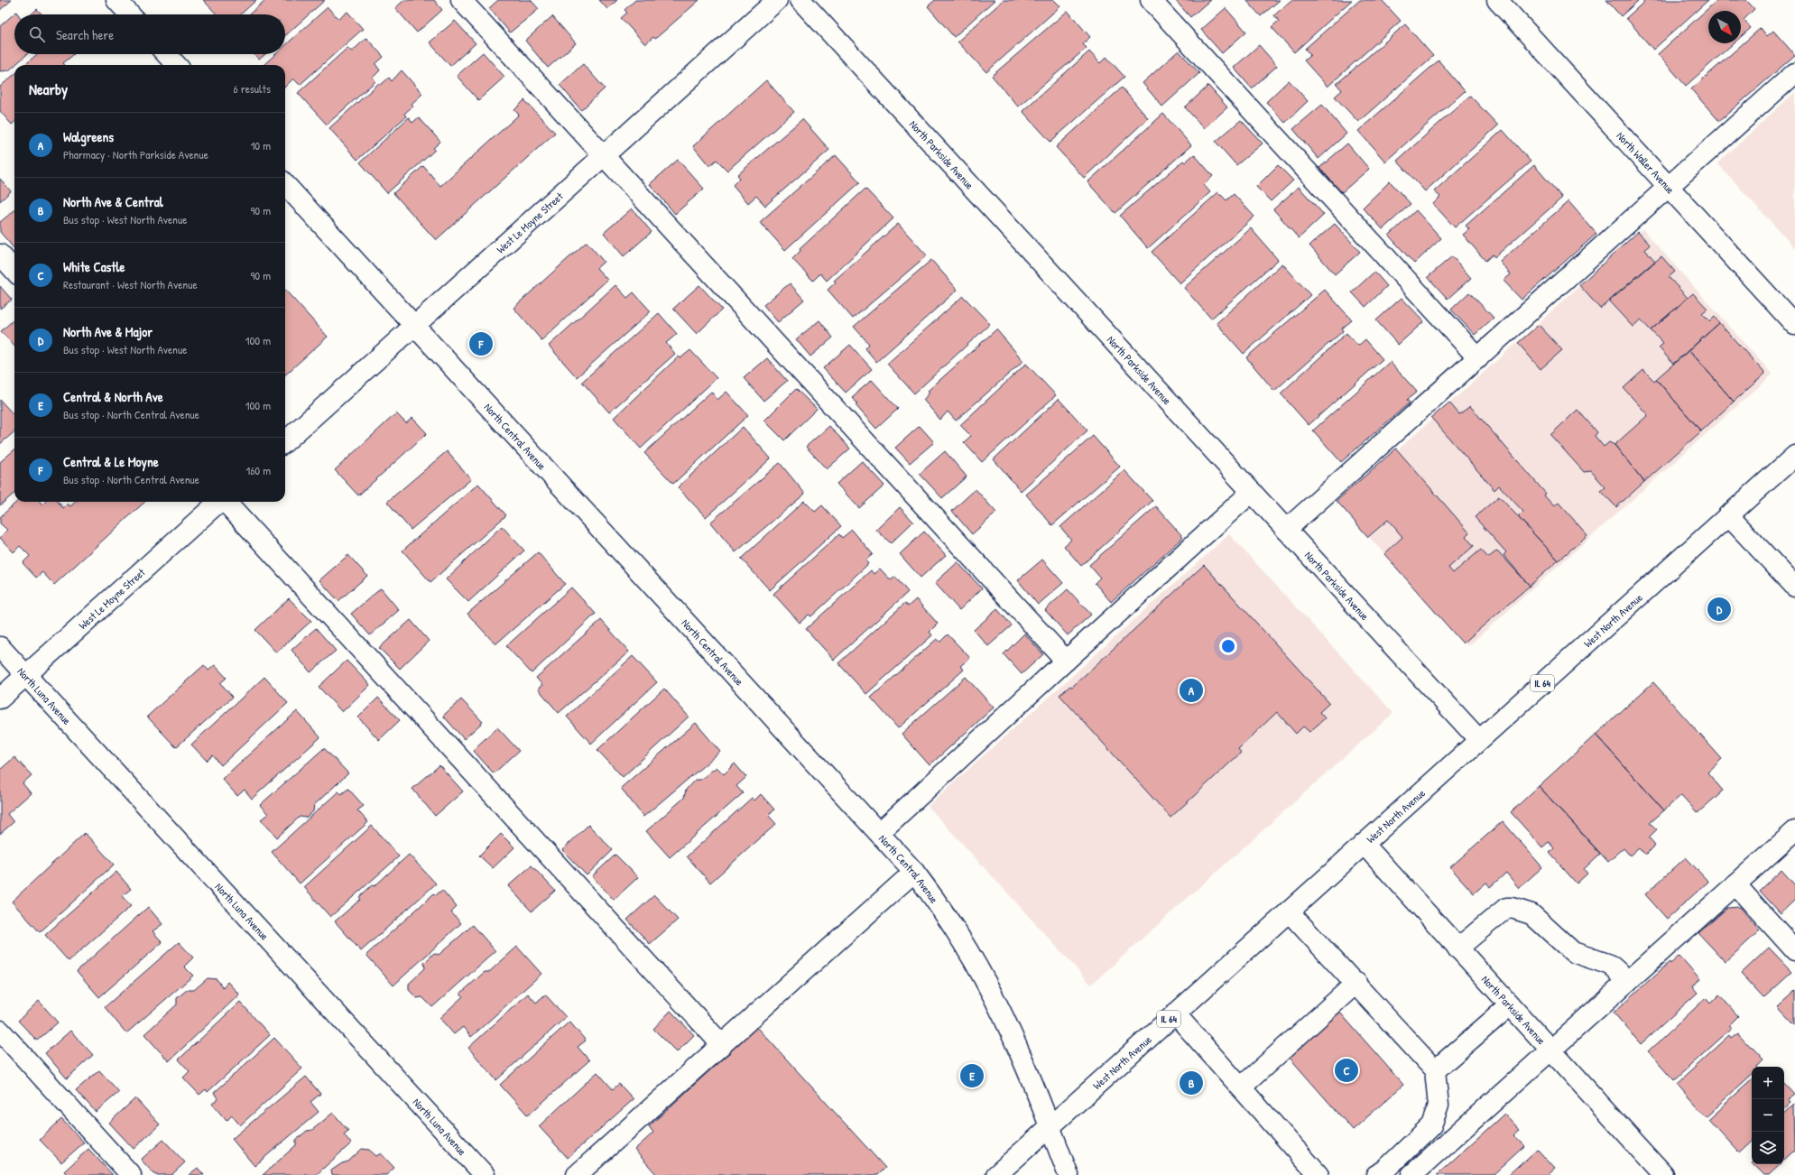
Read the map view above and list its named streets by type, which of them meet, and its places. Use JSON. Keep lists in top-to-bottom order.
{
  "streets": {
    "street": [
      "North Parkside Avenue",
      "North Waller Avenue",
      "West Le Moyne Street",
      "North Central Avenue",
      "West North Avenue",
      "IL 64",
      "North Luna Avenue"
    ]
  },
  "crossings": [
    ["North Parkside Avenue", "West North Avenue"],
    ["West Le Moyne Street", "North Central Avenue"],
    ["West Le Moyne Street", "North Luna Avenue"],
    ["North Central Avenue", "West North Avenue"]
  ],
  "north": "bottom right",
  "page": {
    "search": "Search here",
    "heading": ["Nearby", "6 results"],
    "list": [
      {
        "mark": "A",
        "name": "Walgreens",
        "note": "Pharmacy · North Parkside Avenue",
        "value": "10 m"
      },
      {
        "mark": "B",
        "name": "North Ave & Central",
        "note": "Bus stop · West North Avenue",
        "value": "90 m"
      },
      {
        "mark": "C",
        "name": "White Castle",
        "note": "Restaurant · West North Avenue",
        "value": "90 m"
      },
      {
        "mark": "D",
        "name": "North Ave & Major",
        "note": "Bus stop · West North Avenue",
        "value": "100 m"
      },
      {
        "mark": "E",
        "name": "Central & North Ave",
        "note": "Bus stop · North Central Avenue",
        "value": "100 m"
      },
      {
        "mark": "F",
        "name": "Central & Le Moyne",
        "note": "Bus stop · North Central Avenue",
        "value": "160 m"
      }
    ],
    "pins": [
      "F",
      "D",
      "A",
      "C",
      "E",
      "B"
    ],
    "map_buttons": ["+", "−"]
  }
}
